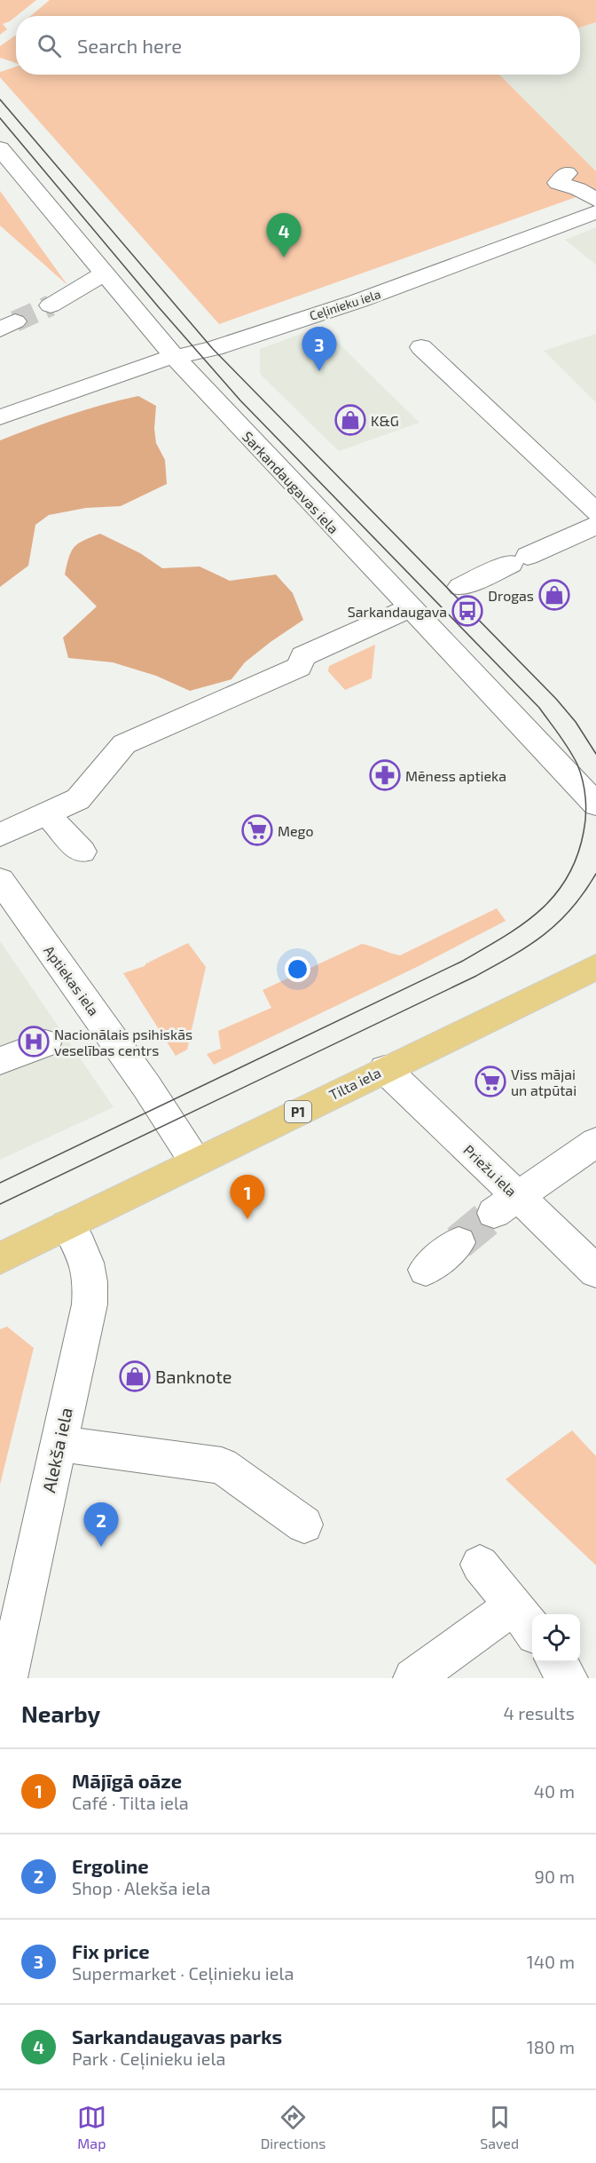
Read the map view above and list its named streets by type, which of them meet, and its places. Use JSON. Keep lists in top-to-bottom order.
{
  "streets": {
    "main road": ["Tilta iela", "P1"],
    "street": [
      "Ceļinieku iela",
      "Sarkandaugavas iela",
      "Aptiekas iela",
      "Priežu iela",
      "Alekša iela"
    ]
  },
  "crossings": [
    ["Ceļinieku iela", "Sarkandaugavas iela"],
    ["Aptiekas iela", "Tilta iela"],
    ["Tilta iela", "Priežu iela"],
    ["Tilta iela", "Alekša iela"]
  ],
  "places": {
    "shop": ["K&G", "Drogas", "Banknote"],
    "bus stop": ["Sarkandaugava"],
    "pharmacy": ["Mēness aptieka"],
    "supermarket": ["Mego", "Viss mājai un atpūtai"],
    "hospital": ["Nacionālais psihiskās veselības centrs"]
  },
  "page": {
    "search": "Search here",
    "pins": [
      "4",
      "3",
      "1",
      "2"
    ],
    "heading": ["Nearby", "4 results"],
    "list": [
      {
        "mark": "1",
        "name": "Mājīgā oāze",
        "note": "Café · Tilta iela",
        "value": "40 m"
      },
      {
        "mark": "2",
        "name": "Ergoline",
        "note": "Shop · Alekša iela",
        "value": "90 m"
      },
      {
        "mark": "3",
        "name": "Fix price",
        "note": "Supermarket · Ceļinieku iela",
        "value": "140 m"
      },
      {
        "mark": "4",
        "name": "Sarkandaugavas parks",
        "note": "Park · Ceļinieku iela",
        "value": "180 m"
      }
    ],
    "nav": ["Map", "Directions", "Saved"]
  }
}
